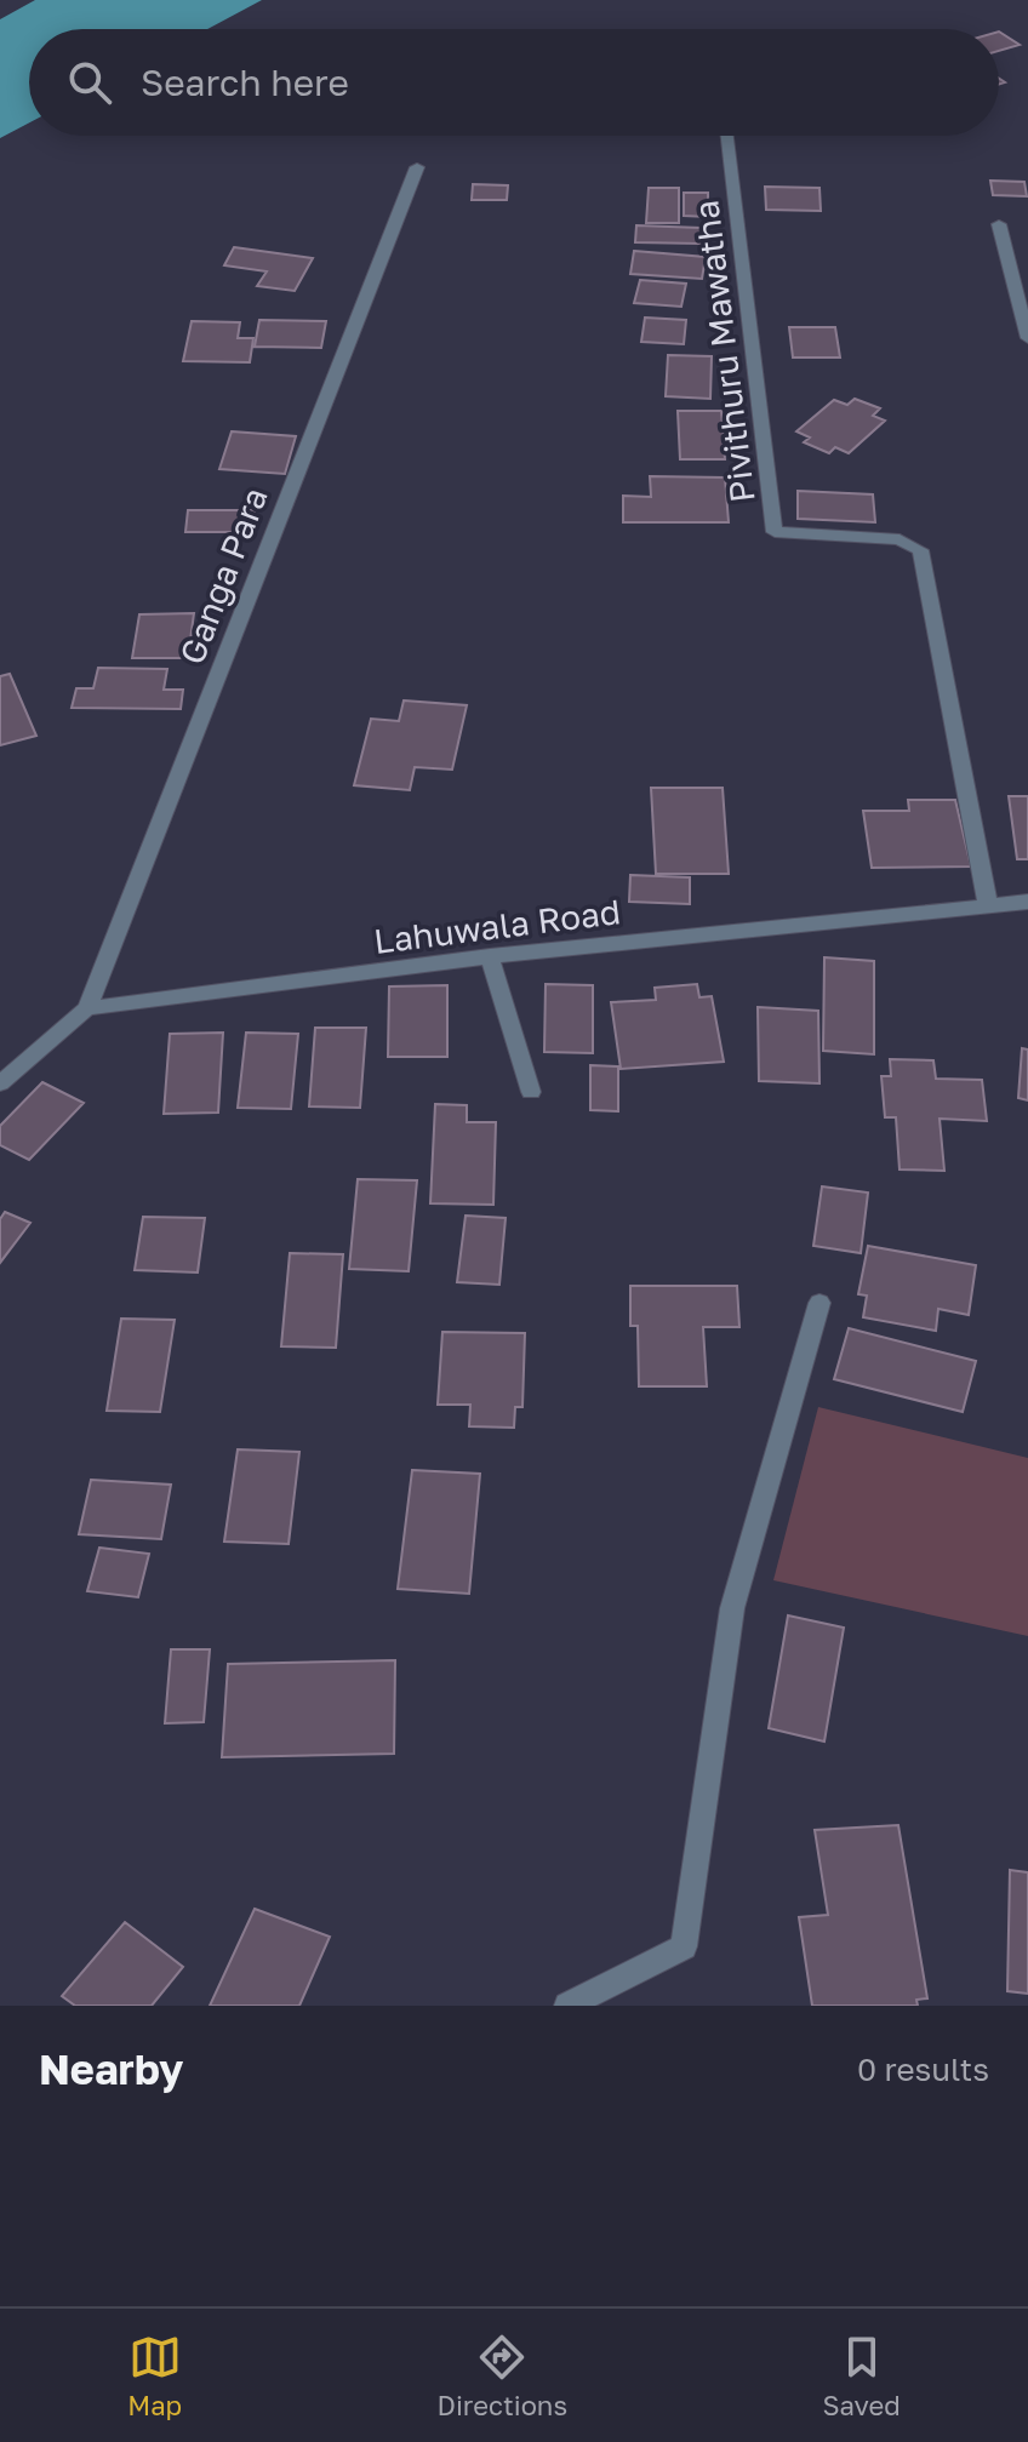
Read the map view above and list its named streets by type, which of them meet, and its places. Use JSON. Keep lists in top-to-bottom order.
{
  "streets": {
    "street": ["Pivithuru Mawatha", "Ganga Para", "Lahuwala Road"]
  },
  "crossings": [
    ["Pivithuru Mawatha", "Lahuwala Road"],
    ["Ganga Para", "Lahuwala Road"]
  ],
  "page": {
    "search": "Search here",
    "heading": ["Nearby", "0 results"],
    "nav": ["Map", "Directions", "Saved"]
  }
}
